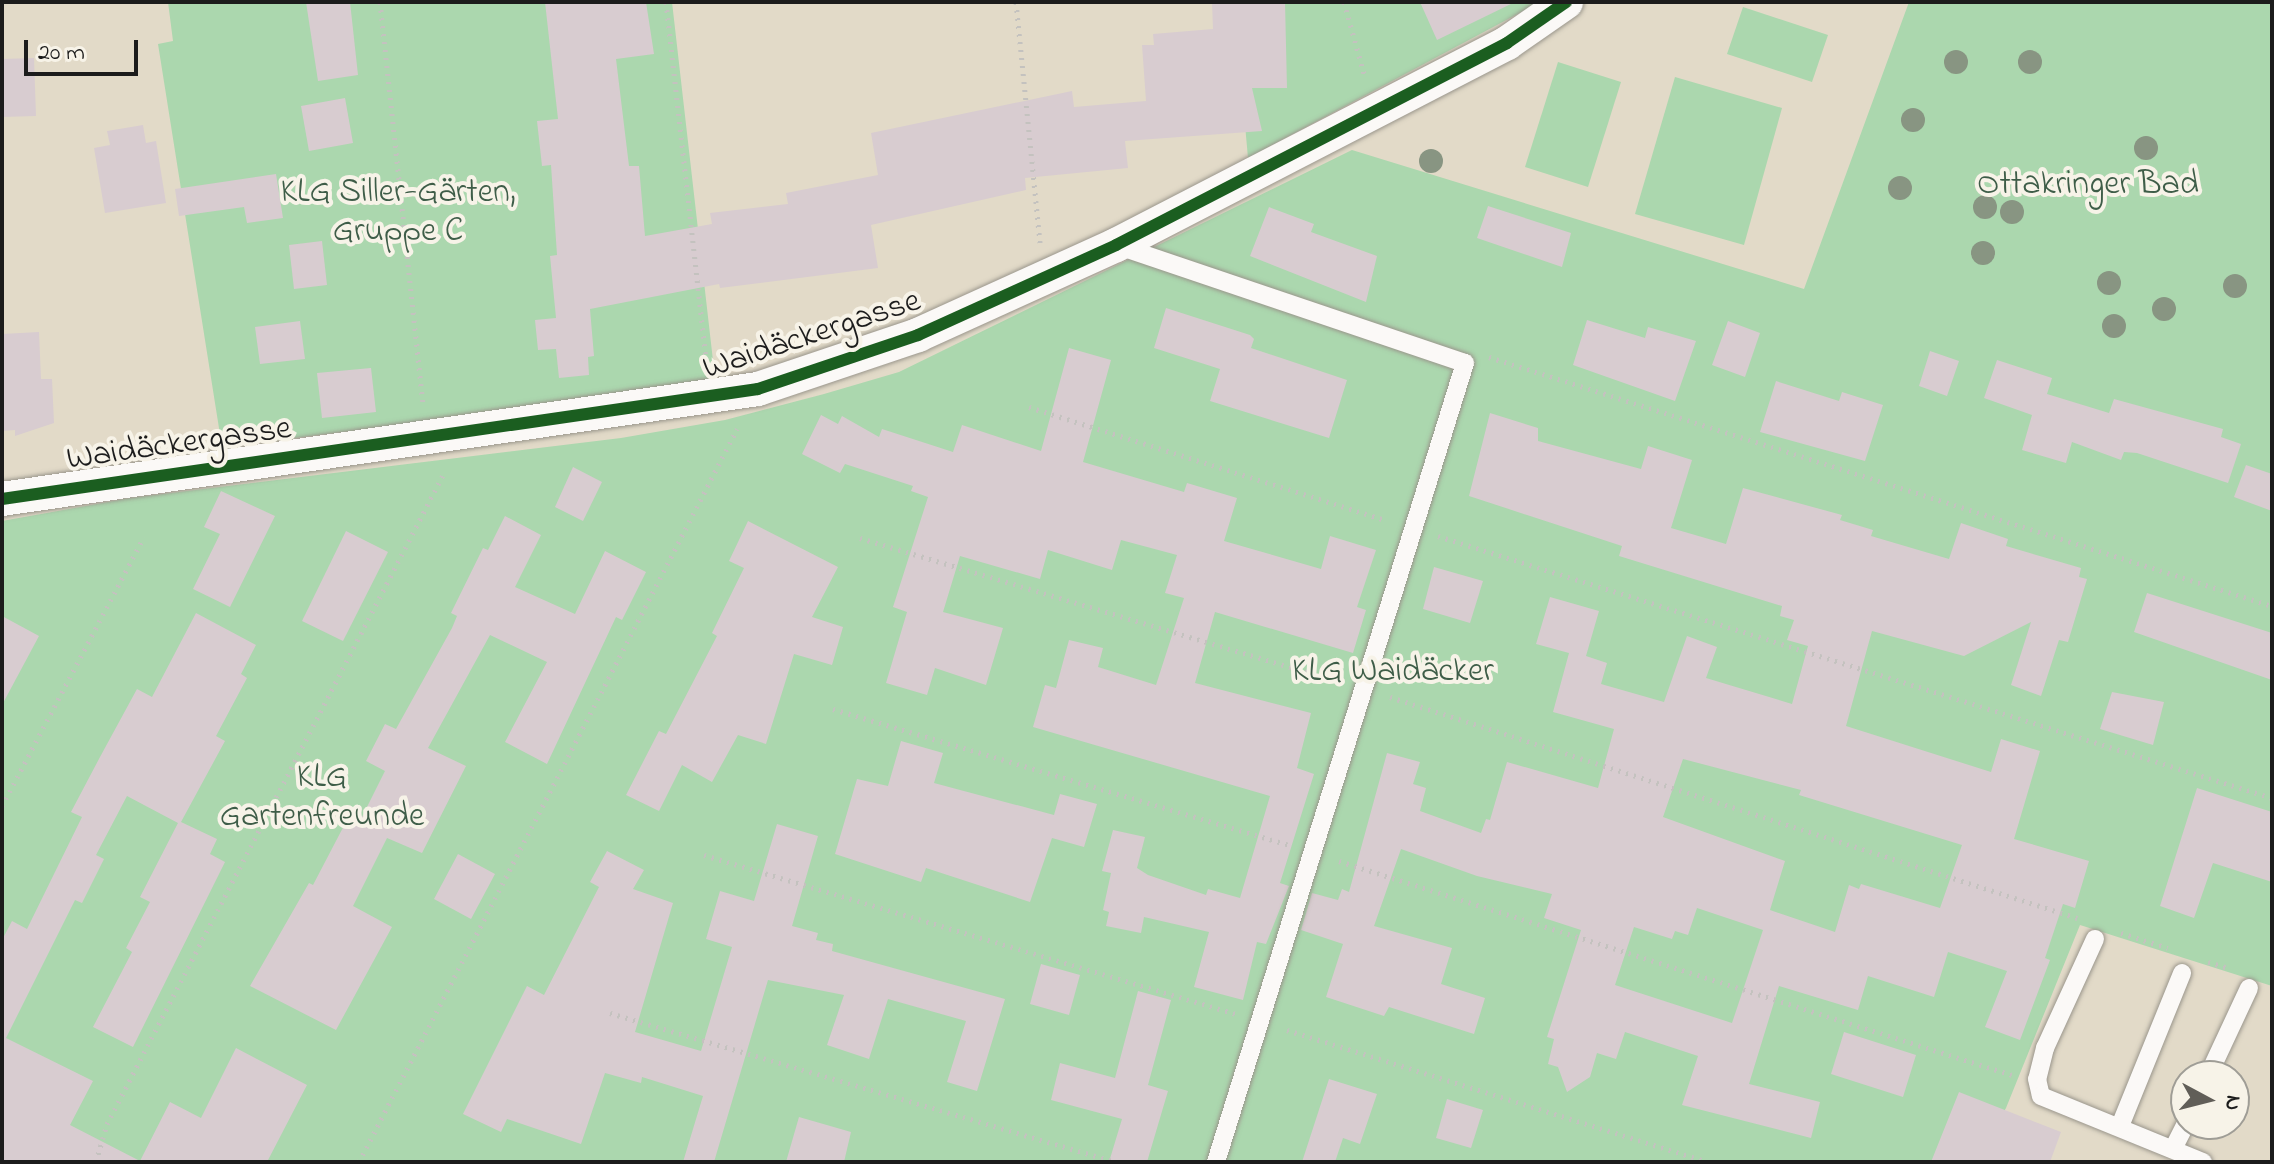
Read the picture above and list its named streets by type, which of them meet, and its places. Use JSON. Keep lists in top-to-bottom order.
{
  "streets": {
    "street": ["Waidäckergasse"]
  },
  "parks": [
    "Ottakringer Bad",
    "KLG Siller-Gärten, Gruppe C",
    "KLG Waidäcker",
    "KLG Gartenfreunde"
  ],
  "scale_bar": "20 m",
  "north": "right"
}
